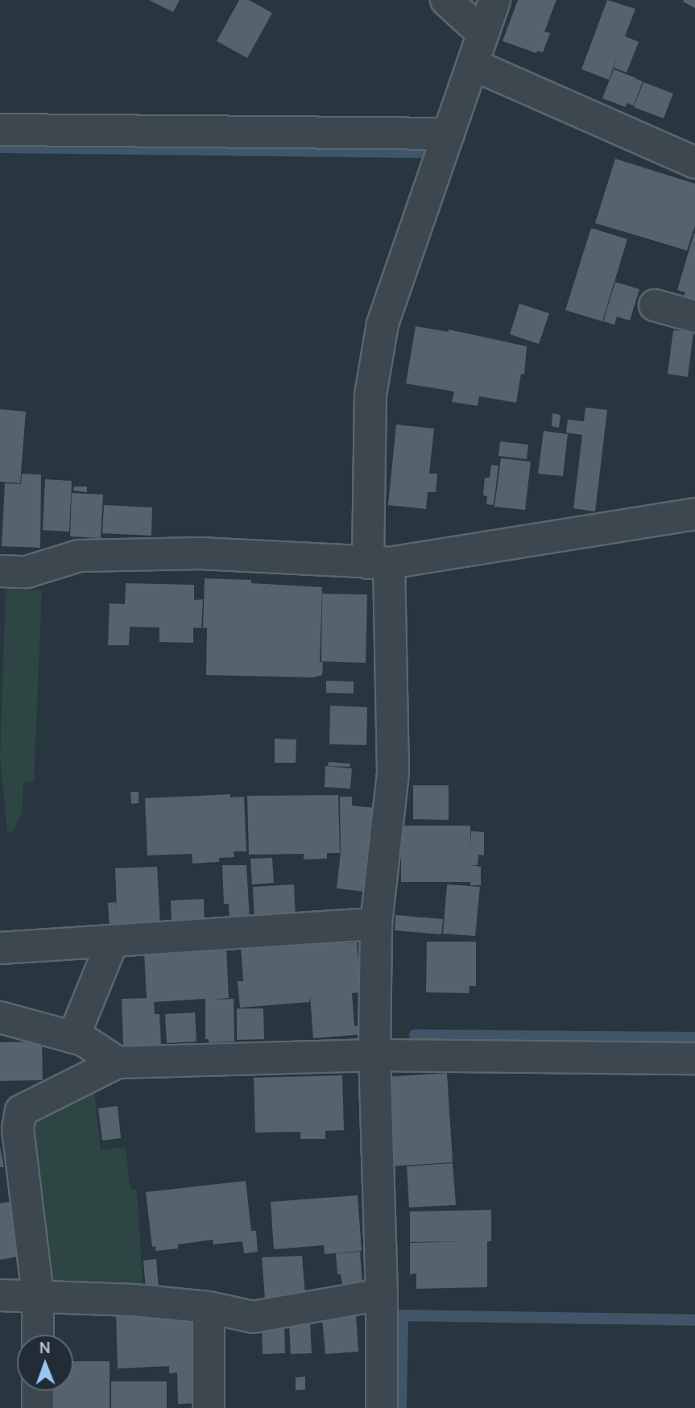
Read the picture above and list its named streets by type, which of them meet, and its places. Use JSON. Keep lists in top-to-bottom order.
{
  "north": "top"
}
